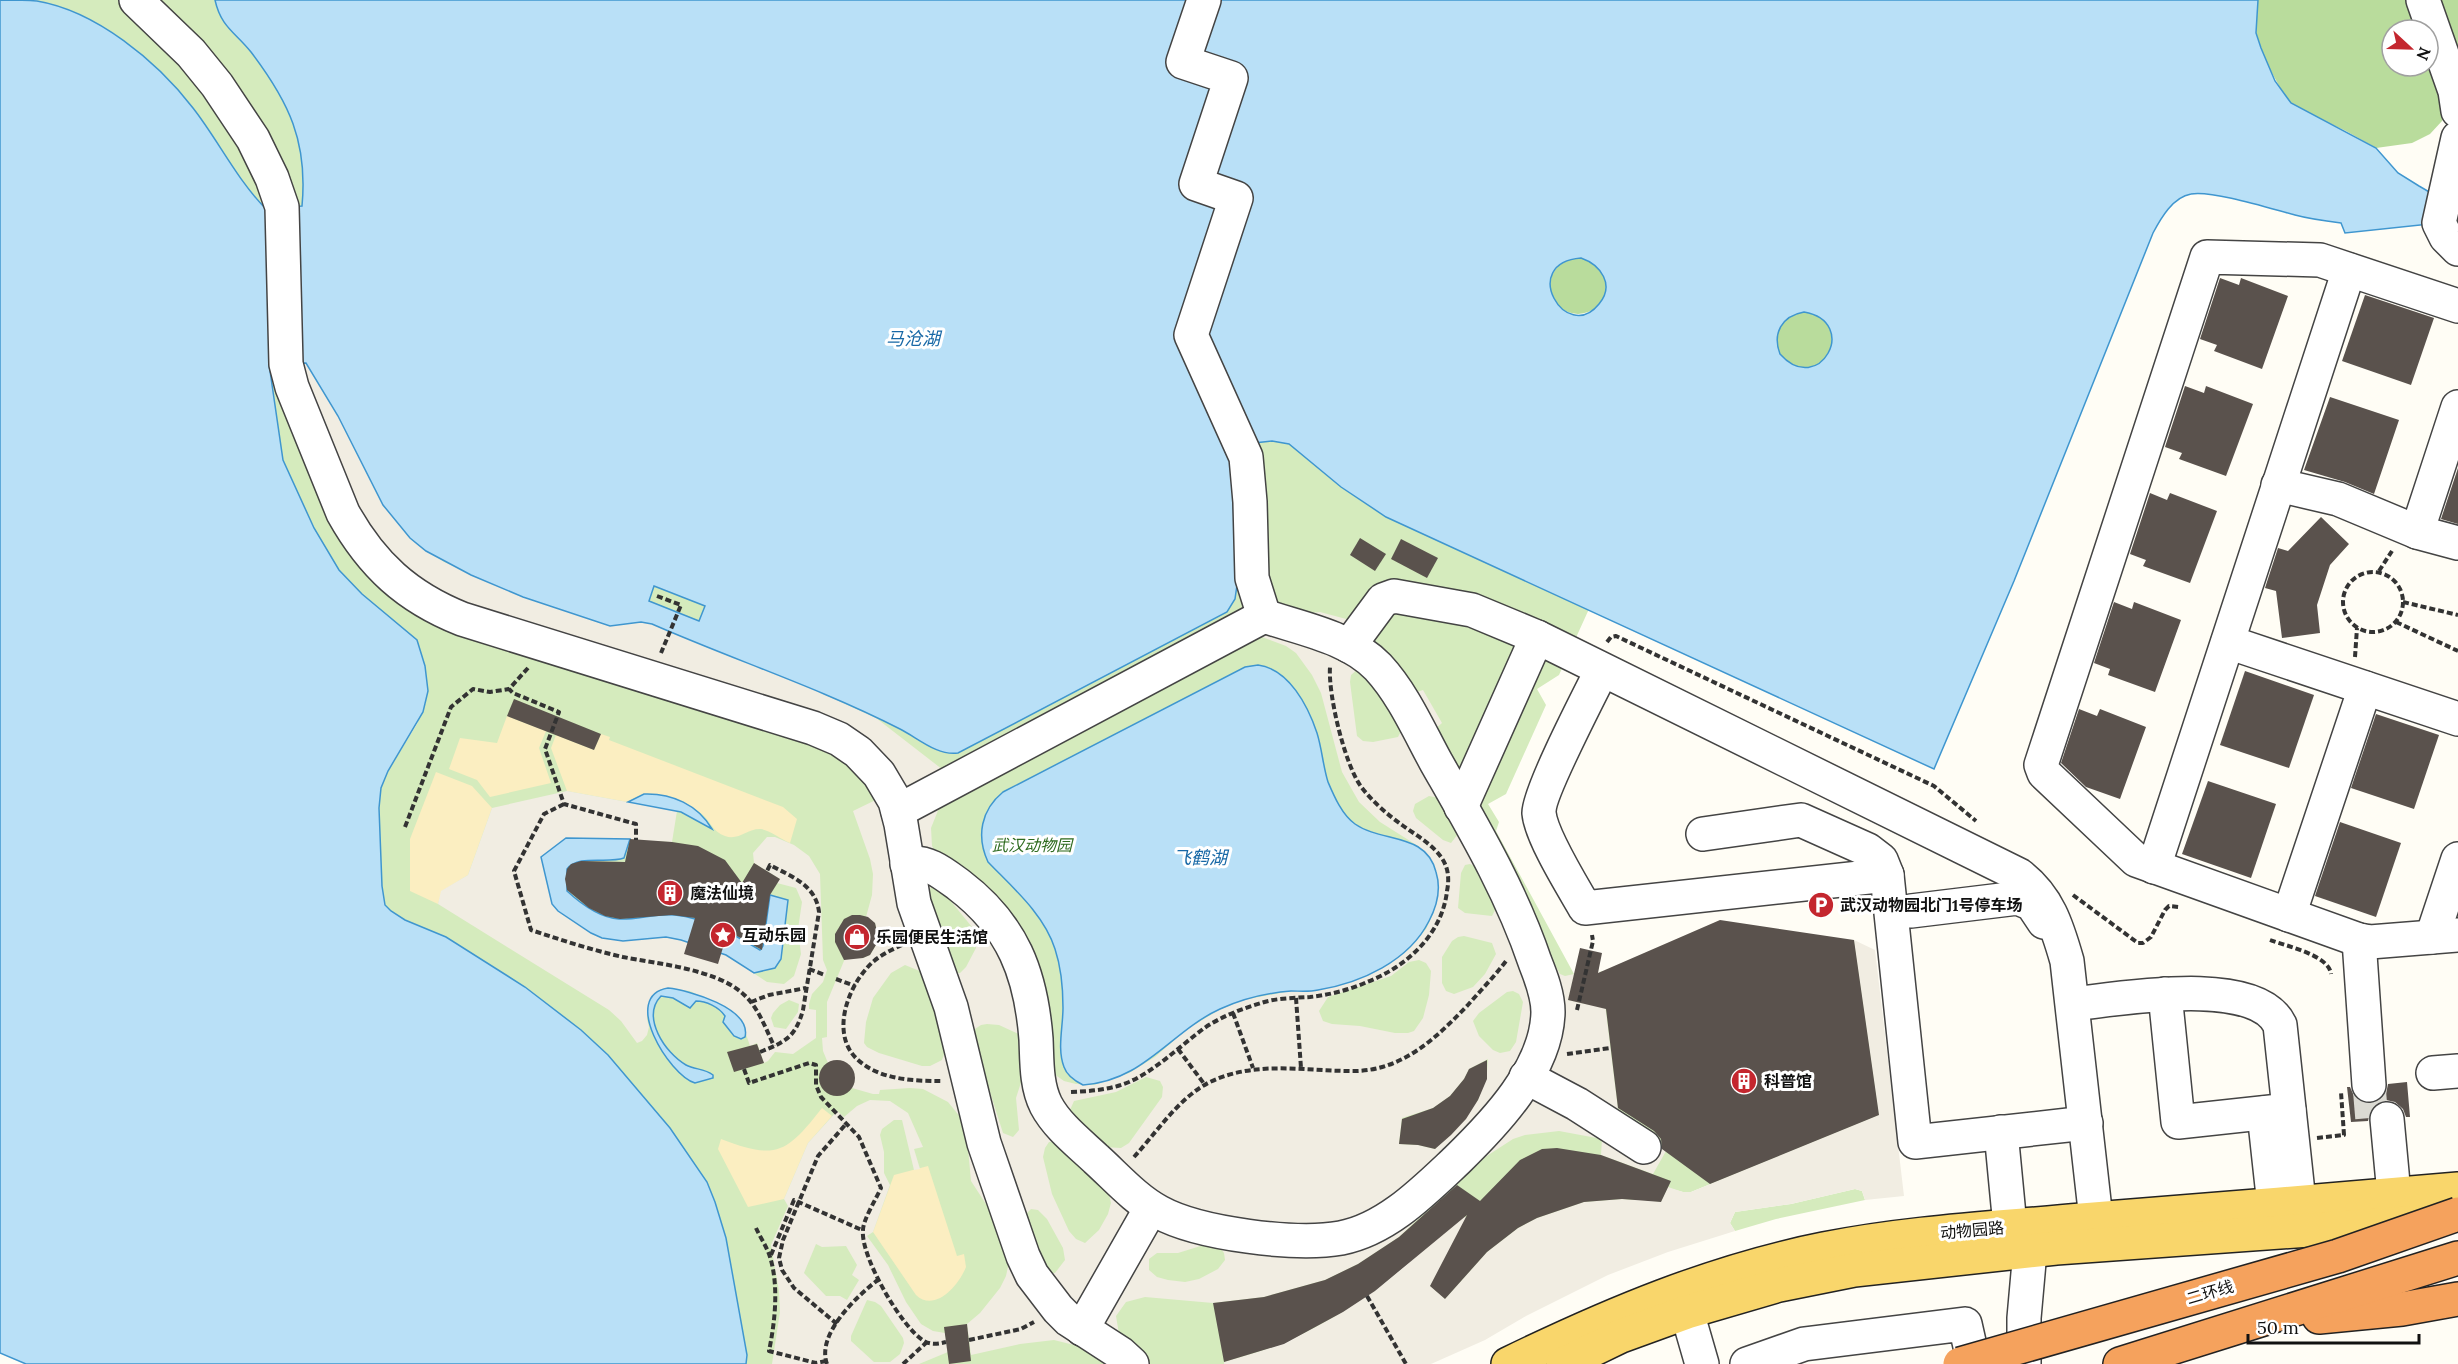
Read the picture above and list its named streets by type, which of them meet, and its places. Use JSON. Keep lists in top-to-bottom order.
{
  "streets": {
    "highway": ["二环线"],
    "main road": ["动物园路"]
  },
  "water": ["马沧湖", "飞鹤湖"],
  "parks": ["武汉动物园"],
  "places": {
    "building": ["魔法仙境", "科普馆"],
    "parking": ["武汉动物园北门1号停车场"],
    "place": ["互动乐园"],
    "shop": ["乐园便民生活馆"]
  },
  "scale_bar": "50 m",
  "north": "right"
}
